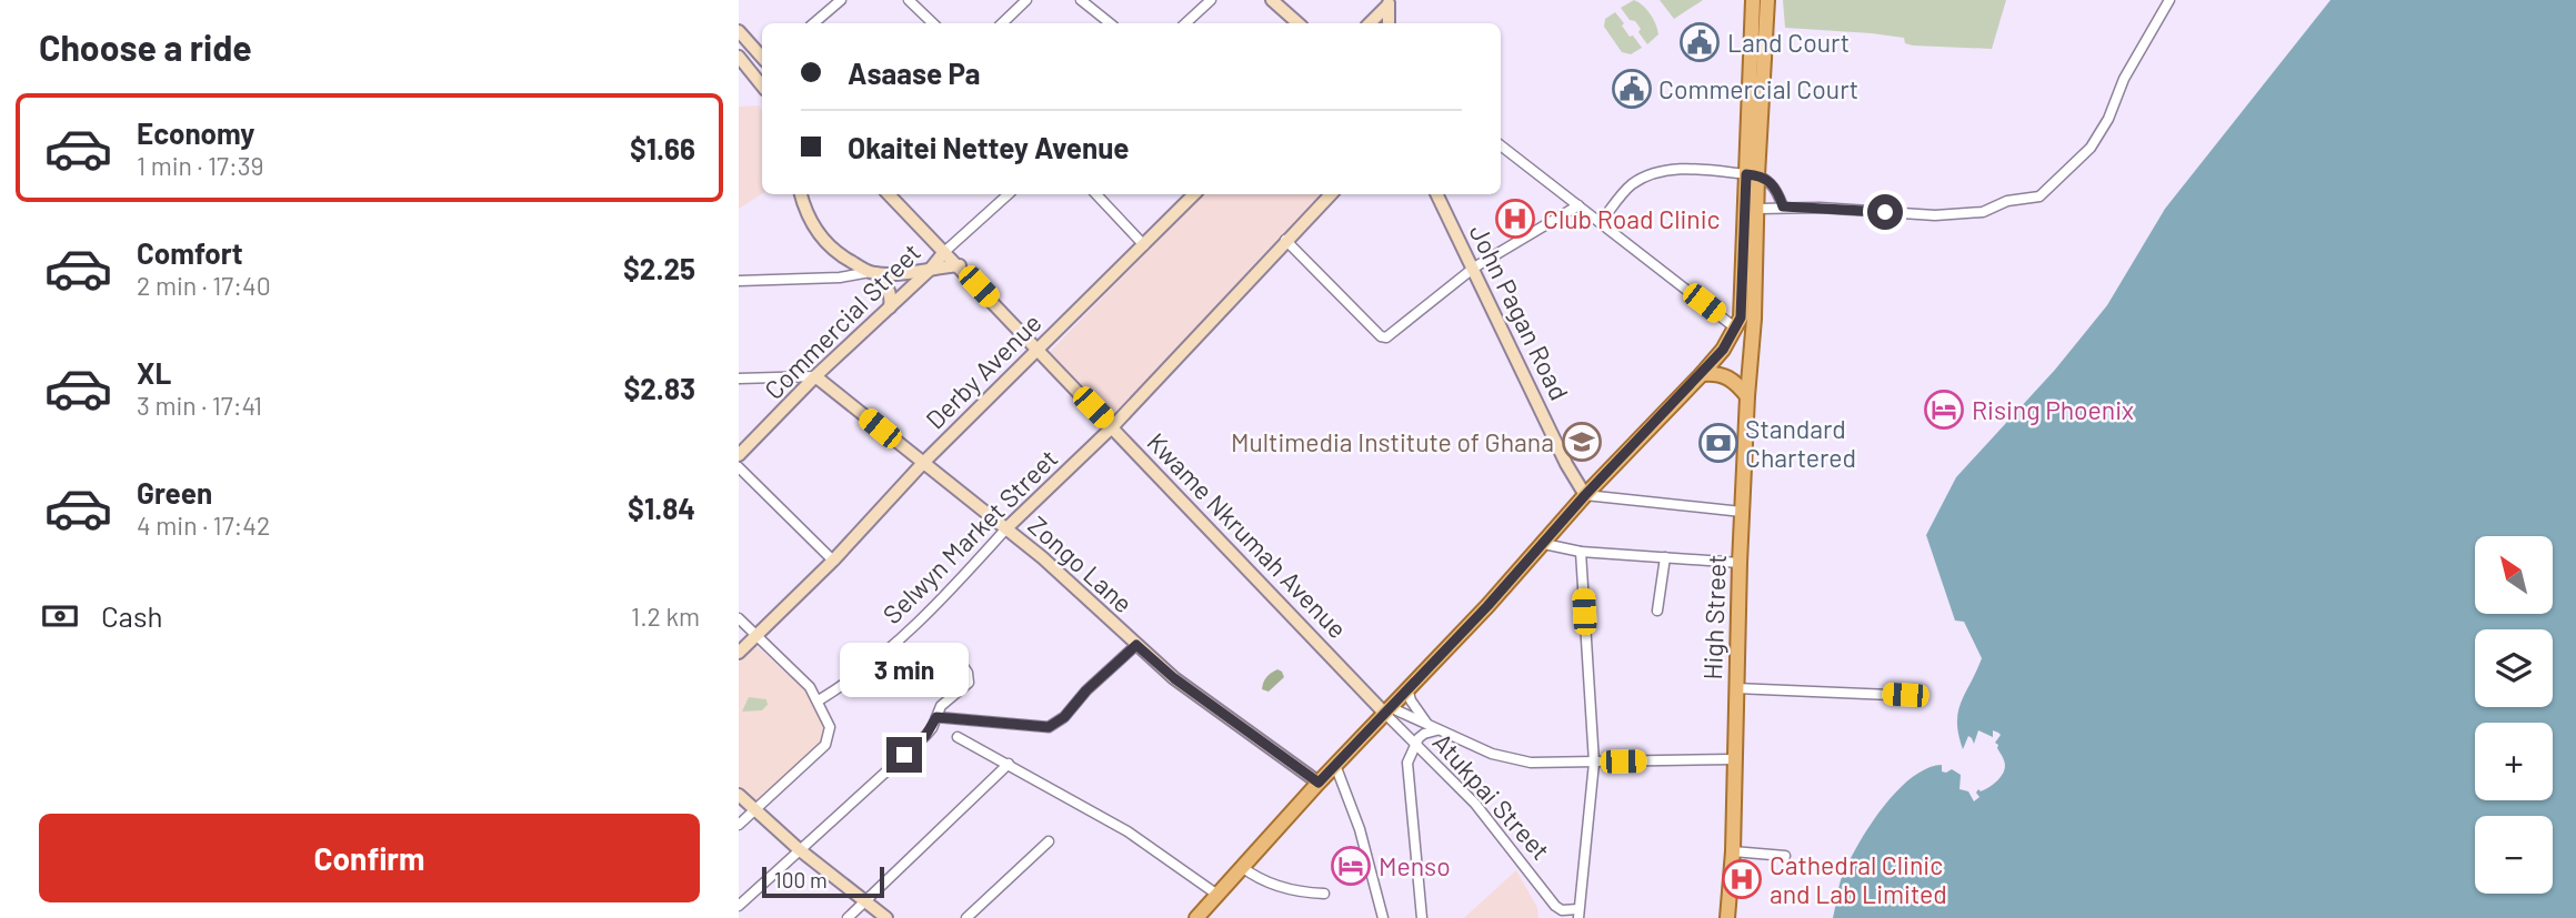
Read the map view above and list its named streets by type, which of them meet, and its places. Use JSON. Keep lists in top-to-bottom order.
{
  "streets": {
    "main road": [
      "John Pagan Road",
      "Commercial Street",
      "Derby Avenue",
      "Kwame Nkrumah Avenue",
      "Selwyn Market Street",
      "Zongo Lane",
      "High Street"
    ],
    "street": ["Atukpai Street"]
  },
  "crossings": [
    ["Commercial Street", "Kwame Nkrumah Avenue"],
    ["Commercial Street", "Zongo Lane"],
    ["Derby Avenue", "Kwame Nkrumah Avenue"],
    ["Derby Avenue", "Zongo Lane"],
    ["Kwame Nkrumah Avenue", "Selwyn Market Street"],
    ["Kwame Nkrumah Avenue", "Atukpai Street"],
    ["Selwyn Market Street", "Zongo Lane"]
  ],
  "places": {
    "public building": ["Land Court", "Commercial Court"],
    "hospital": ["Club Road Clinic", "Cathedral Clinic and Lab Limited"],
    "hotel": ["Rising Phoenix", "Menso"],
    "school or university": ["Multimedia Institute of Ghana"],
    "bank": ["Standard Chartered"]
  },
  "scale_bar": "100 m",
  "north": "top left",
  "page": {
    "heading": "Choose a ride",
    "banner": ["Asaase Pa", "Okaitei Nettey Avenue"],
    "list": [
      {
        "name": "Economy",
        "note": "1 min · 17:39",
        "value": "$1.66"
      },
      {
        "name": "Comfort",
        "note": "2 min · 17:40",
        "value": "$2.25"
      },
      {
        "name": "XL",
        "note": "3 min · 17:41",
        "value": "$2.83"
      },
      {
        "name": "Green",
        "note": "4 min · 17:42",
        "value": "$1.84"
      }
    ],
    "map_buttons": ["+", "−"],
    "pay": ["Cash", "1.2 km"],
    "bubble": "3 min",
    "buttons": "Confirm",
    "scale": "100 m"
  }
}
